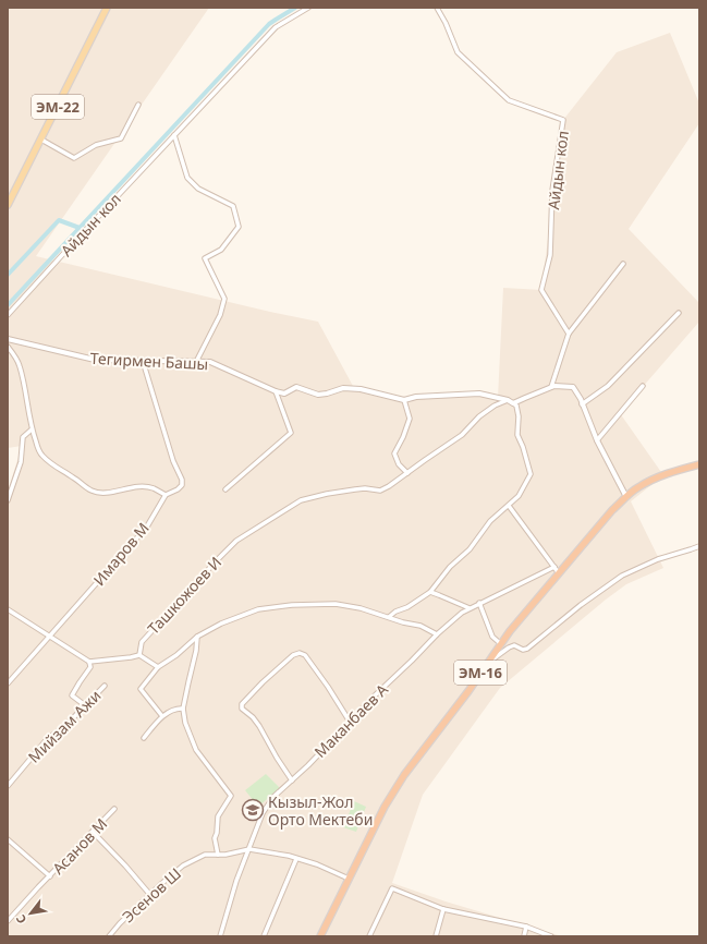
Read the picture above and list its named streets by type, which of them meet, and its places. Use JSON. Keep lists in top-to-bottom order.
{
  "streets": {
    "highway": ["ЭМ-16"],
    "main road": ["ЭМ-22"],
    "street": [
      "Айдын кол",
      "Тегирмен Башы",
      "Имаров М",
      "Ташкожоев И",
      "Маканбаев А",
      "Мийзам Ажи",
      "Асанов М",
      "Эсенов Ш"
    ]
  },
  "crossings": [
    ["Тегирмен Башы", "Имаров М"],
    ["ЭМ-16", "Эсенов Ш"],
    ["Маканбаев А", "Эсенов Ш"]
  ],
  "places": {
    "school or university": ["Кызыл-Жол Орто Мектеби"]
  },
  "north": "bottom left"
}
